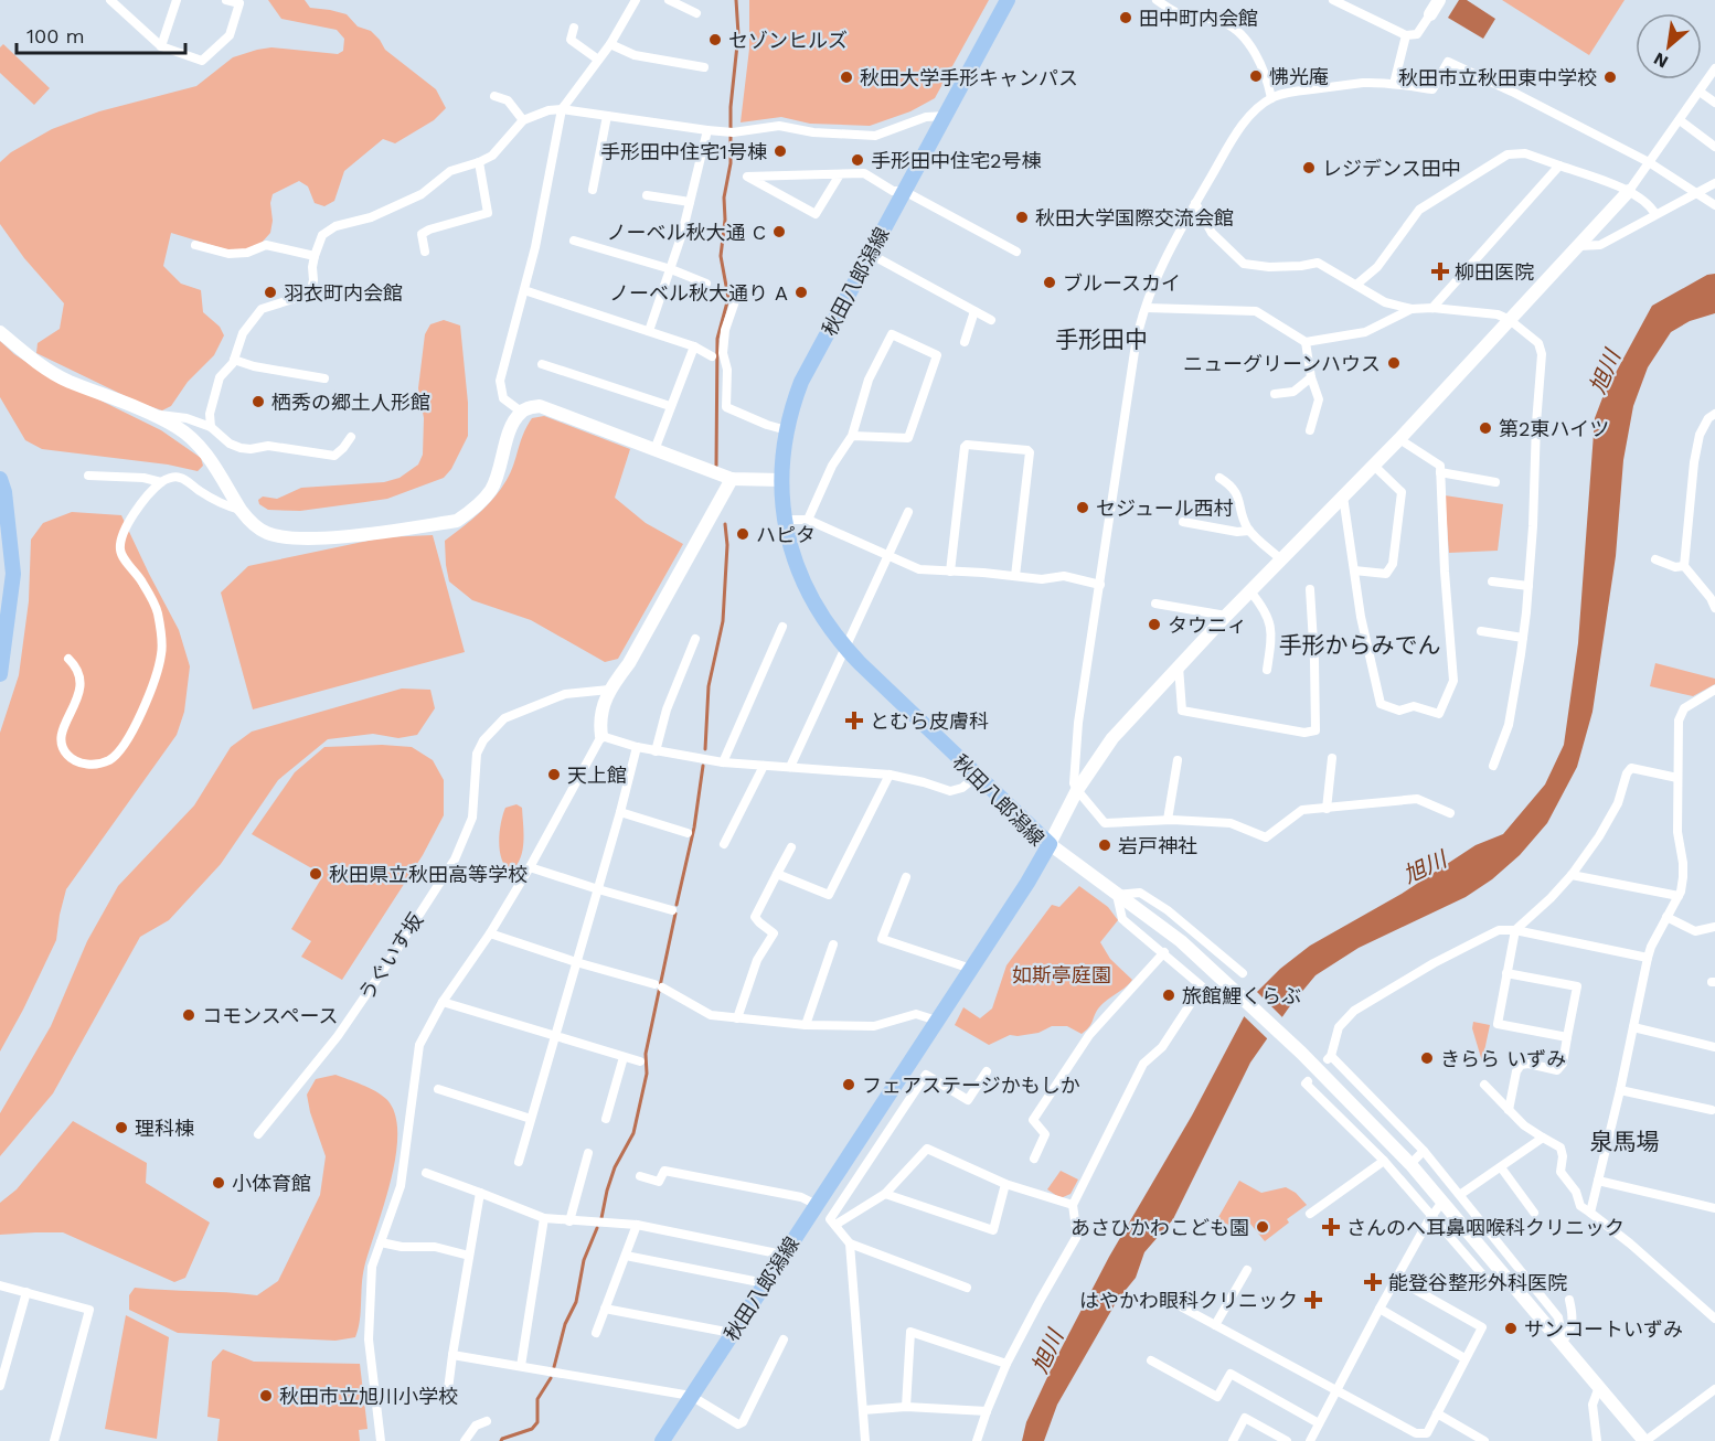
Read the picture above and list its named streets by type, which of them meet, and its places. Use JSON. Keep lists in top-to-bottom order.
{
  "streets": {
    "main road": ["秋田八郎潟線"],
    "street": ["うぐいす坂"]
  },
  "districts": ["手形田中", "手形からみでん", "泉馬場"],
  "water": ["旭川"],
  "parks": ["如斯亭庭園"],
  "places": {
    "other": [
      "田中町内会館",
      "セゾンヒルズ",
      "怫光庵",
      "秋田大学手形キャンパス",
      "秋田市立秋田東中学校",
      "手形田中住宅1号棟",
      "手形田中住宅2号棟",
      "レジデンス田中",
      "秋田大学国際交流会館",
      "ノーベル秋大通 C",
      "ブルースカイ",
      "羽衣町内会館",
      "ノーベル秋大通り A",
      "ニューグリーンハウス",
      "栖秀の郷土人形館",
      "第2東ハイツ",
      "セジュール西村",
      "ハピタ",
      "タウニィ",
      "天上館",
      "岩戸神社",
      "秋田県立秋田高等学校",
      "旅館鯉くらぶ",
      "コモンスペース",
      "きらら いずみ",
      "フェアステージかもしか",
      "理科棟",
      "小体育館",
      "あさひかわこども園",
      "サンコートいずみ",
      "秋田市立旭川小学校"
    ],
    "health": [
      "柳田医院",
      "とむら皮膚科",
      "さんのへ耳鼻咽喉科クリニック",
      "能登谷整形外科医院",
      "はやかわ眼科クリニック"
    ]
  },
  "scale_bar": "100 m",
  "north": "bottom left"
}
